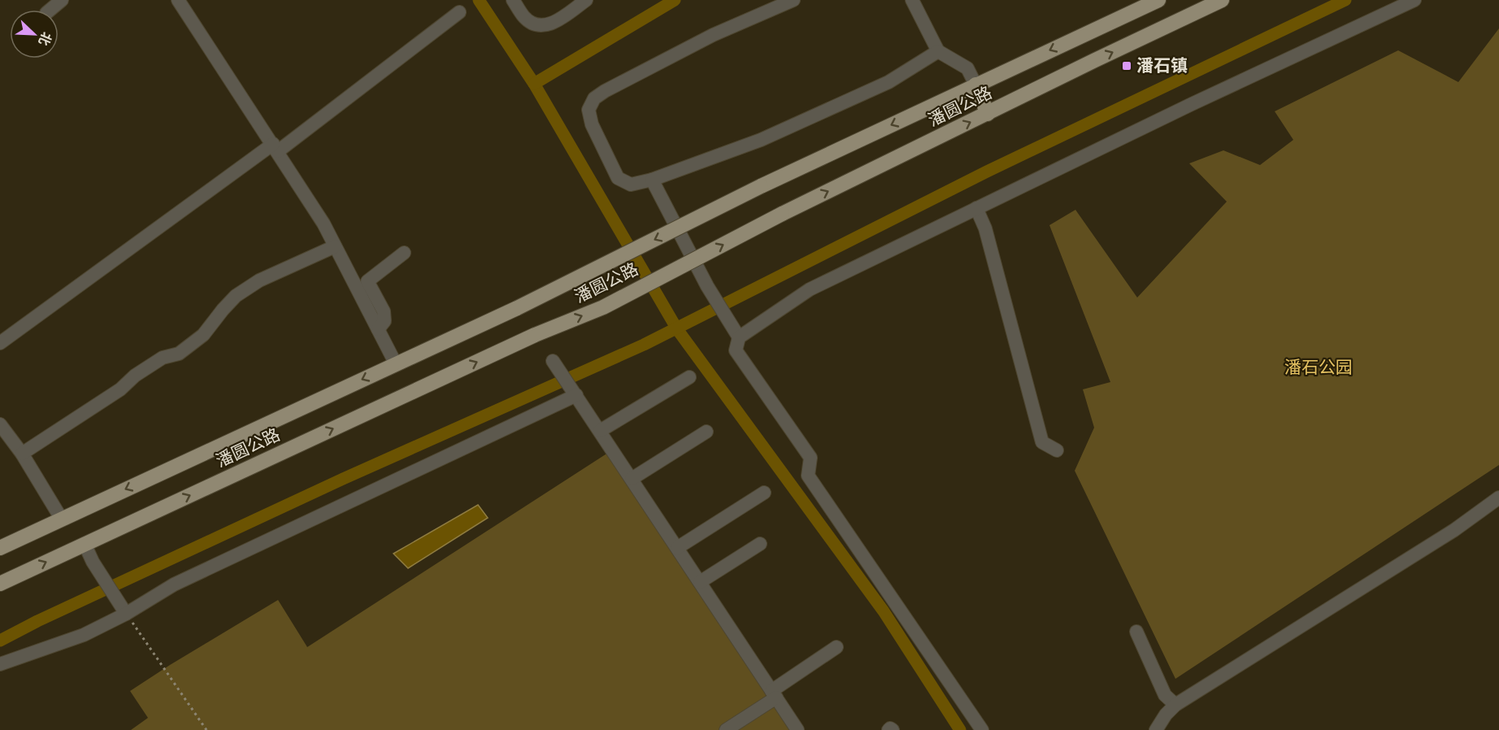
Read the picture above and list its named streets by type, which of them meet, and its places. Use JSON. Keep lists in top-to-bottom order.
{
  "streets": {
    "main road": ["潘圆公路"]
  },
  "parks": ["潘石公园"],
  "places": {
    "transit": ["潘石镇"]
  },
  "north": "bottom right"
}
